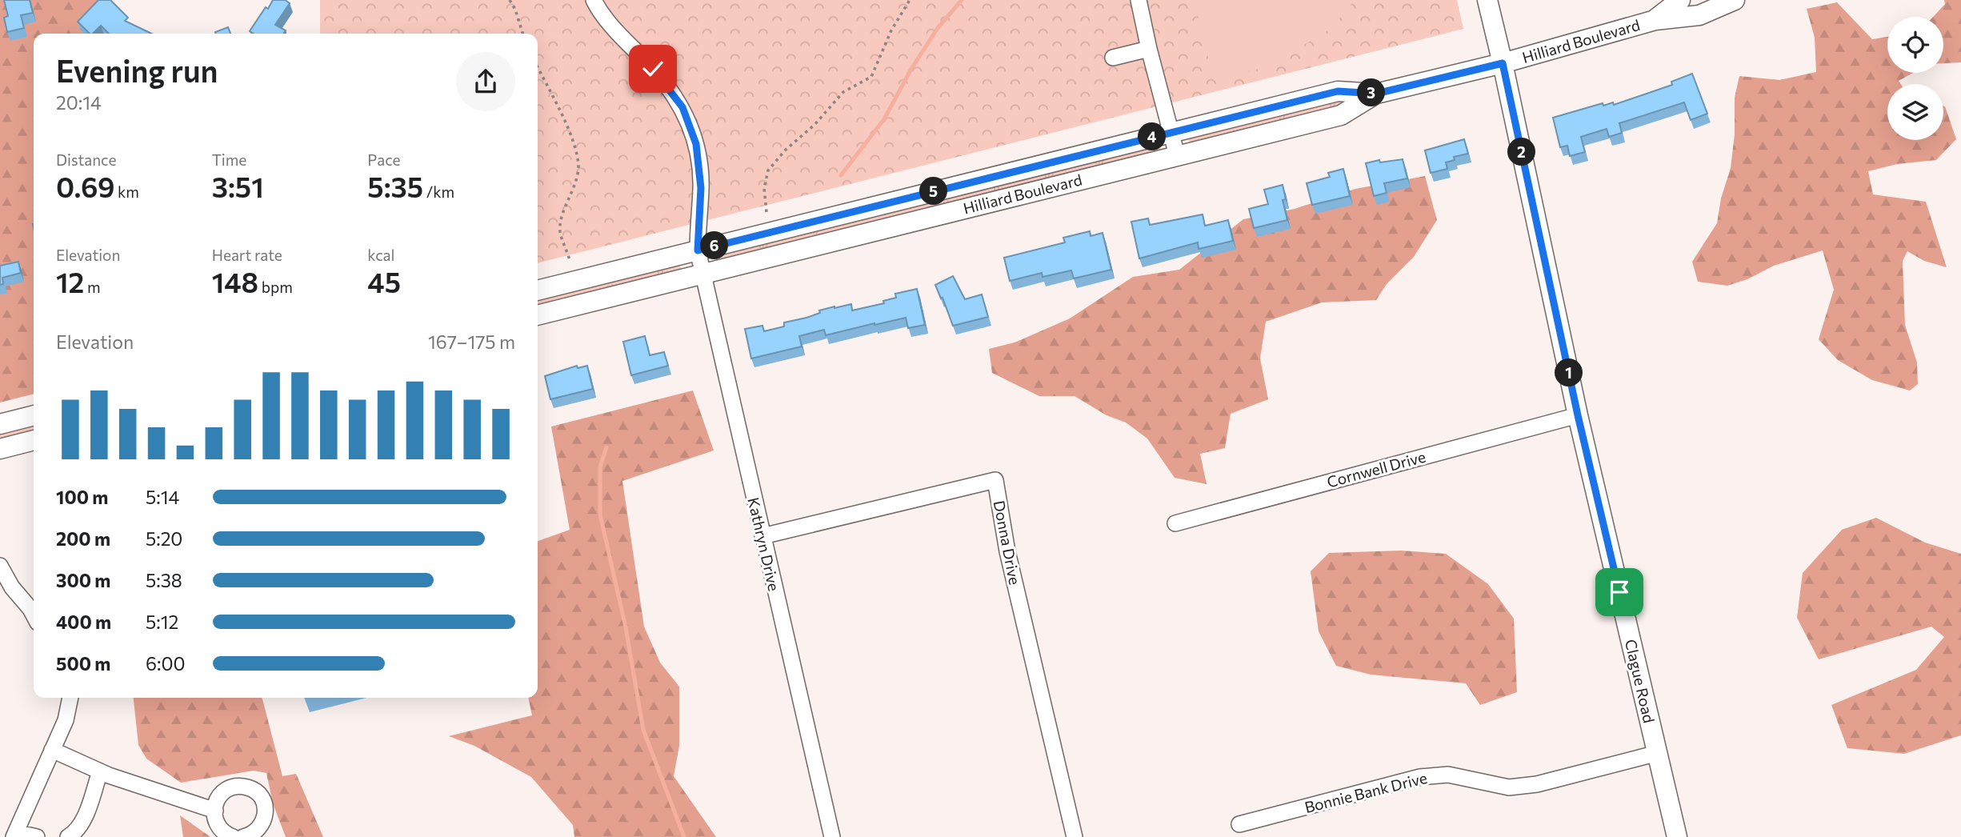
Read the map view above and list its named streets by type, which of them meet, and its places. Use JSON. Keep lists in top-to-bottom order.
{
  "streets": {
    "main road": ["Hilliard Boulevard", "Clague Road"],
    "street": [
      "Cornwell Drive",
      "Donna Drive",
      "Kathryn Drive",
      "Bonnie Bank Drive"
    ]
  },
  "crossings": [
    ["Hilliard Boulevard", "Kathryn Drive"],
    ["Hilliard Boulevard", "Clague Road"],
    ["Cornwell Drive", "Clague Road"],
    ["Donna Drive", "Kathryn Drive"],
    ["Clague Road", "Bonnie Bank Drive"]
  ],
  "page": {
    "heading": ["Evening run", "20:14"],
    "pins": [
      "3",
      "4",
      "2",
      "5",
      "6",
      "1"
    ],
    "stats": [
      ["Distance", "0.69 km"],
      ["Time", "3:51"],
      ["Pace", "5:35 /km"],
      ["Elevation", "12 m"],
      ["Heart rate", "148 bpm"],
      ["kcal", "45"]
    ],
    "chart": ["Elevation", "167–175 m"],
    "list": [
      {
        "name": "100 m",
        "note": "5:14"
      },
      {
        "name": "200 m",
        "note": "5:20"
      },
      {
        "name": "300 m",
        "note": "5:38"
      },
      {
        "name": "400 m",
        "note": "5:12"
      },
      {
        "name": "500 m",
        "note": "6:00"
      }
    ]
  }
}
